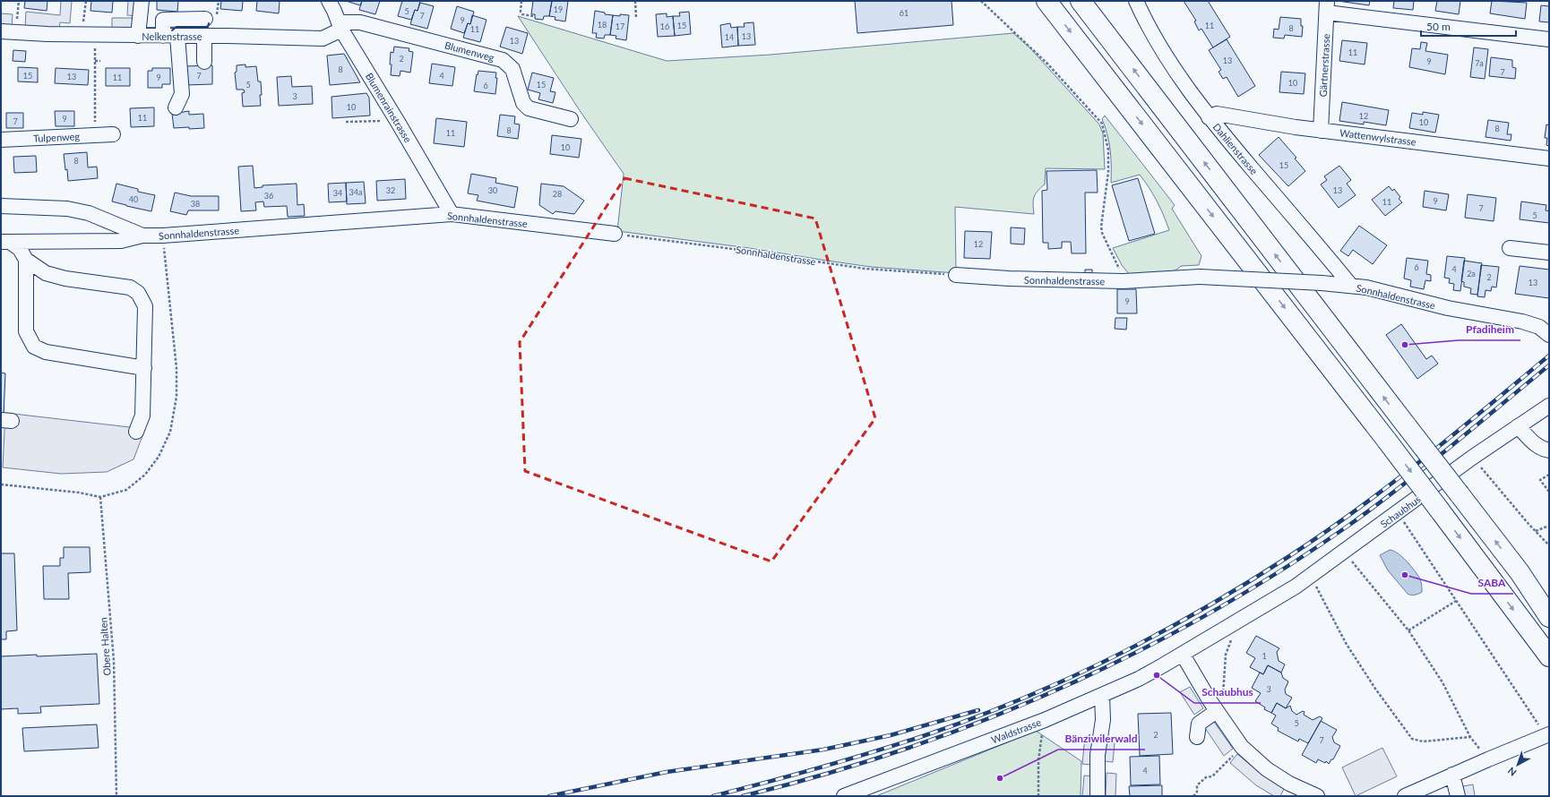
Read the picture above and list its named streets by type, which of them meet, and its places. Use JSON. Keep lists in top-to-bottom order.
{
  "streets": {
    "street": [
      "Nelkenstrasse",
      "Blumenweg",
      "Gärtnerstrasse",
      "Blumenrainstrasse",
      "Tulpenweg",
      "Wattenwylstrasse",
      "Dahlienstrasse",
      "Sonnhaldenstrasse",
      "Schaubhus",
      "Waldstrasse"
    ],
    "path": ["Obere Halten"]
  },
  "crossings": [
    ["Nelkenstrasse", "Blumenweg"],
    ["Nelkenstrasse", "Blumenrainstrasse"],
    ["Blumenweg", "Blumenrainstrasse"],
    ["Gärtnerstrasse", "Wattenwylstrasse"],
    ["Blumenrainstrasse", "Sonnhaldenstrasse"],
    ["Wattenwylstrasse", "Dahlienstrasse"],
    ["Dahlienstrasse", "Sonnhaldenstrasse"],
    ["Schaubhus", "Waldstrasse"]
  ],
  "places": [
    "Pfadiheim",
    "SABA",
    "Schaubhus",
    "Bänziwilerwald"
  ],
  "house_numbers": [
    "19",
    "5",
    "61",
    "7",
    "9",
    "18",
    "15",
    "11",
    "17",
    "16",
    "8",
    "11",
    "13",
    "14",
    "13",
    "11",
    "2",
    "13",
    "9",
    "7a",
    "8",
    "7",
    "15",
    "7",
    "4",
    "13",
    "11",
    "9",
    "10",
    "5",
    "15",
    "6",
    "3",
    "10",
    "12",
    "11",
    "9",
    "7",
    "10",
    "8",
    "8",
    "11",
    "10",
    "8",
    "15",
    "32",
    "30",
    "13",
    "34a",
    "34",
    "28",
    "36",
    "40",
    "9",
    "11",
    "38",
    "7",
    "5",
    "12",
    "6",
    "4",
    "2a",
    "2",
    "13",
    "9",
    "1",
    "3",
    "5",
    "2",
    "7",
    "4"
  ],
  "scale_bar": "50 m",
  "north": "bottom left"
}
